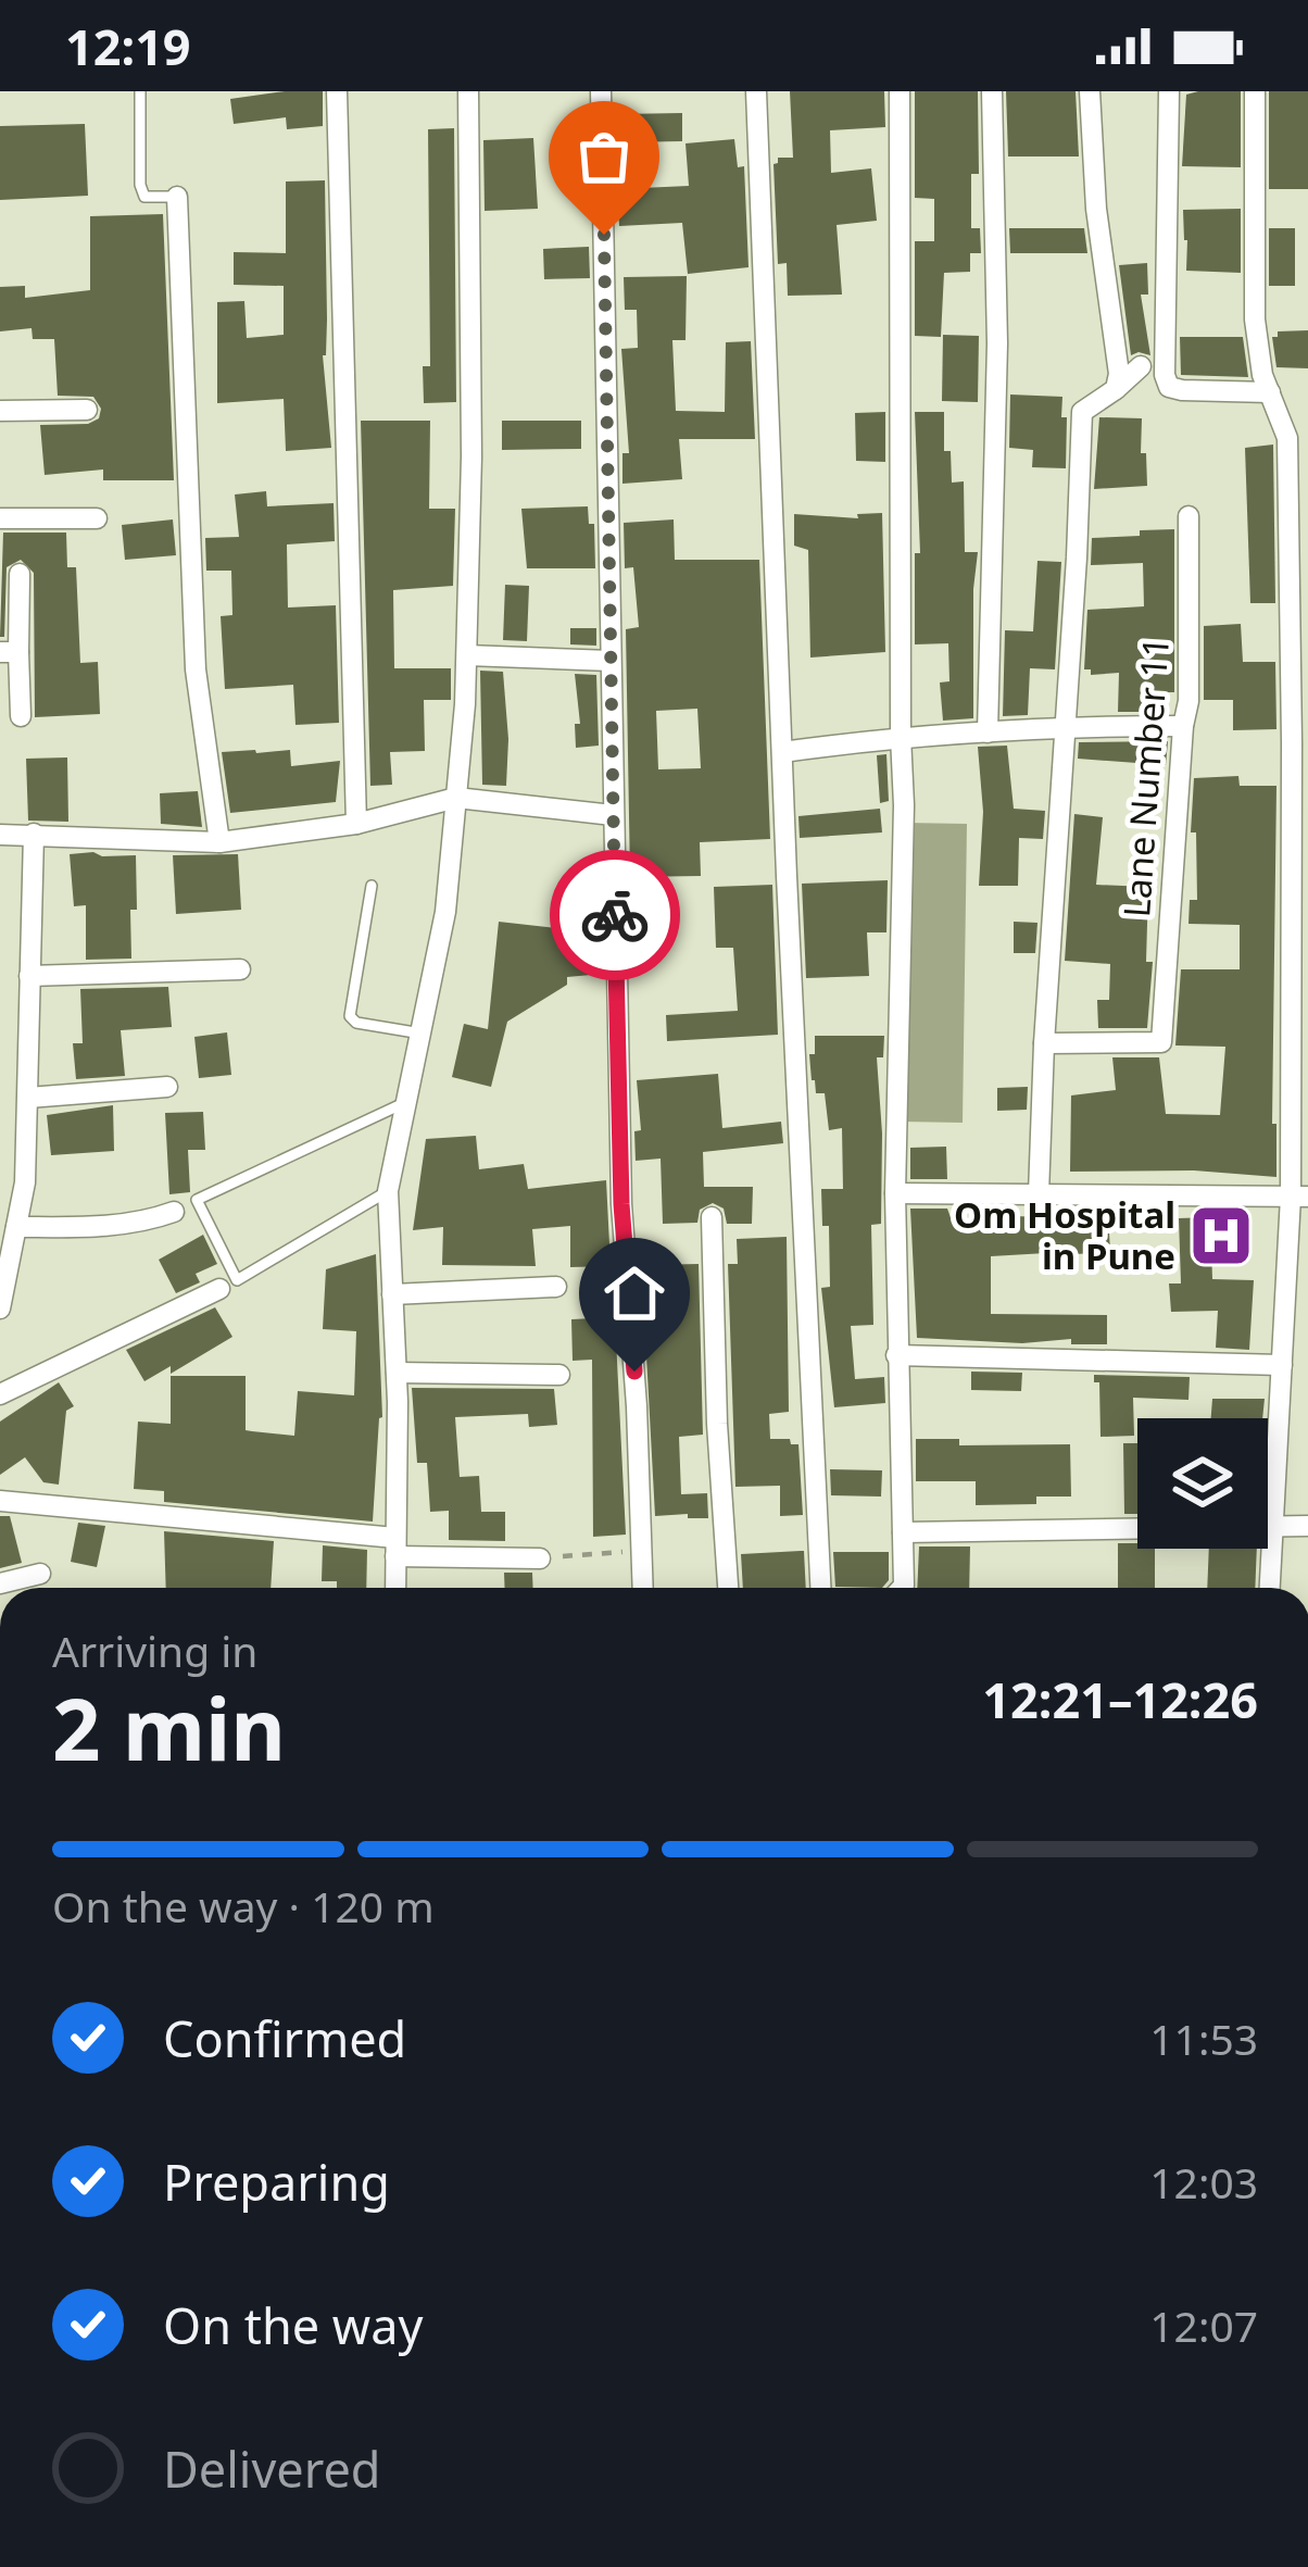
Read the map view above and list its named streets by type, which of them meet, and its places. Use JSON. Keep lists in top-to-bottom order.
{
  "streets": {
    "street": ["Lane Number 11"]
  },
  "places": {
    "hospital": ["Om Hospital in Pune"]
  },
  "page": {
    "status": "12:19",
    "heading": ["2 min", "Arriving in", "12:21–12:26"],
    "bar": "On the way · 120 m",
    "list": [
      ["Confirmed", "11:53"],
      ["Preparing", "12:03"],
      ["On the way", "12:07"],
      "Delivered"
    ]
  }
}
